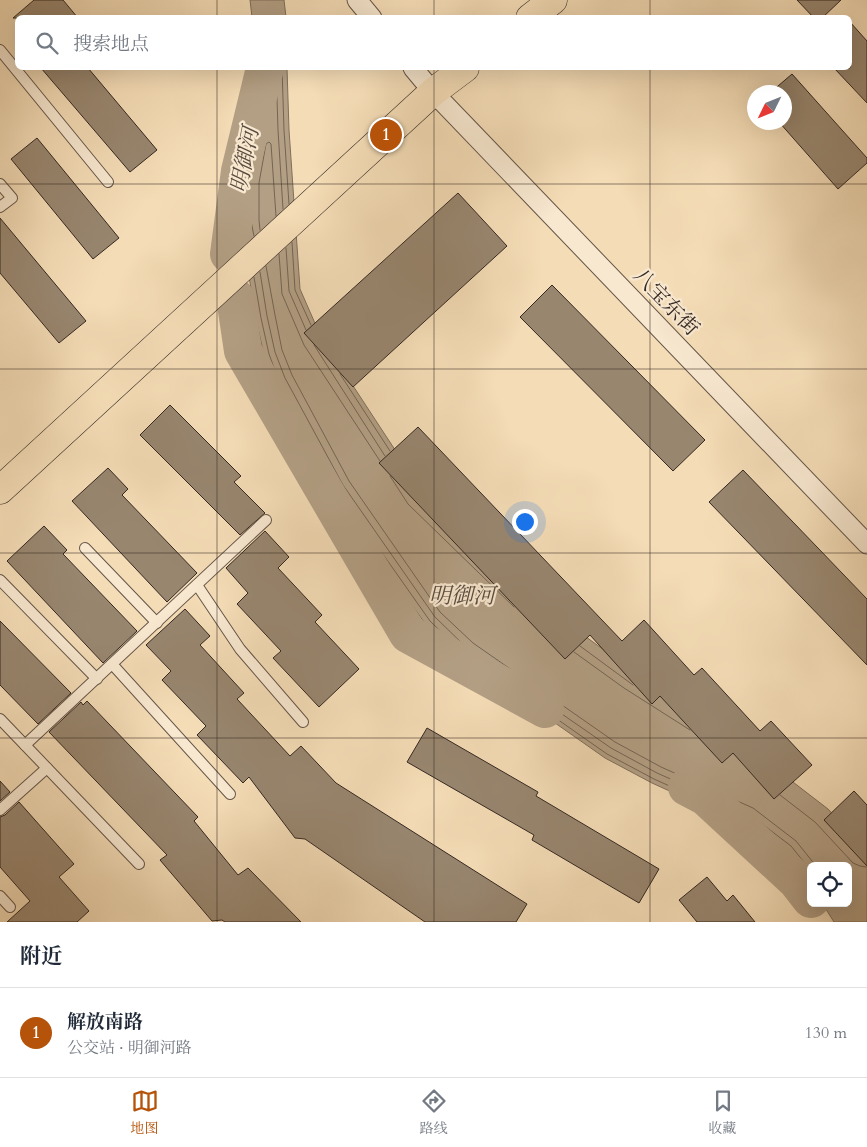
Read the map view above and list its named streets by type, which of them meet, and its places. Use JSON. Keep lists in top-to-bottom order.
{
  "streets": {
    "street": ["八宝东街"]
  },
  "water": ["明御河"],
  "north": "bottom left",
  "page": {
    "search": "搜索地点",
    "pins": "1",
    "heading": "附近",
    "list": [
      {
        "mark": "1",
        "name": "解放南路",
        "note": "公交站 · 明御河路",
        "value": "130 m"
      }
    ],
    "nav": ["地图", "路线", "收藏"]
  }
}
